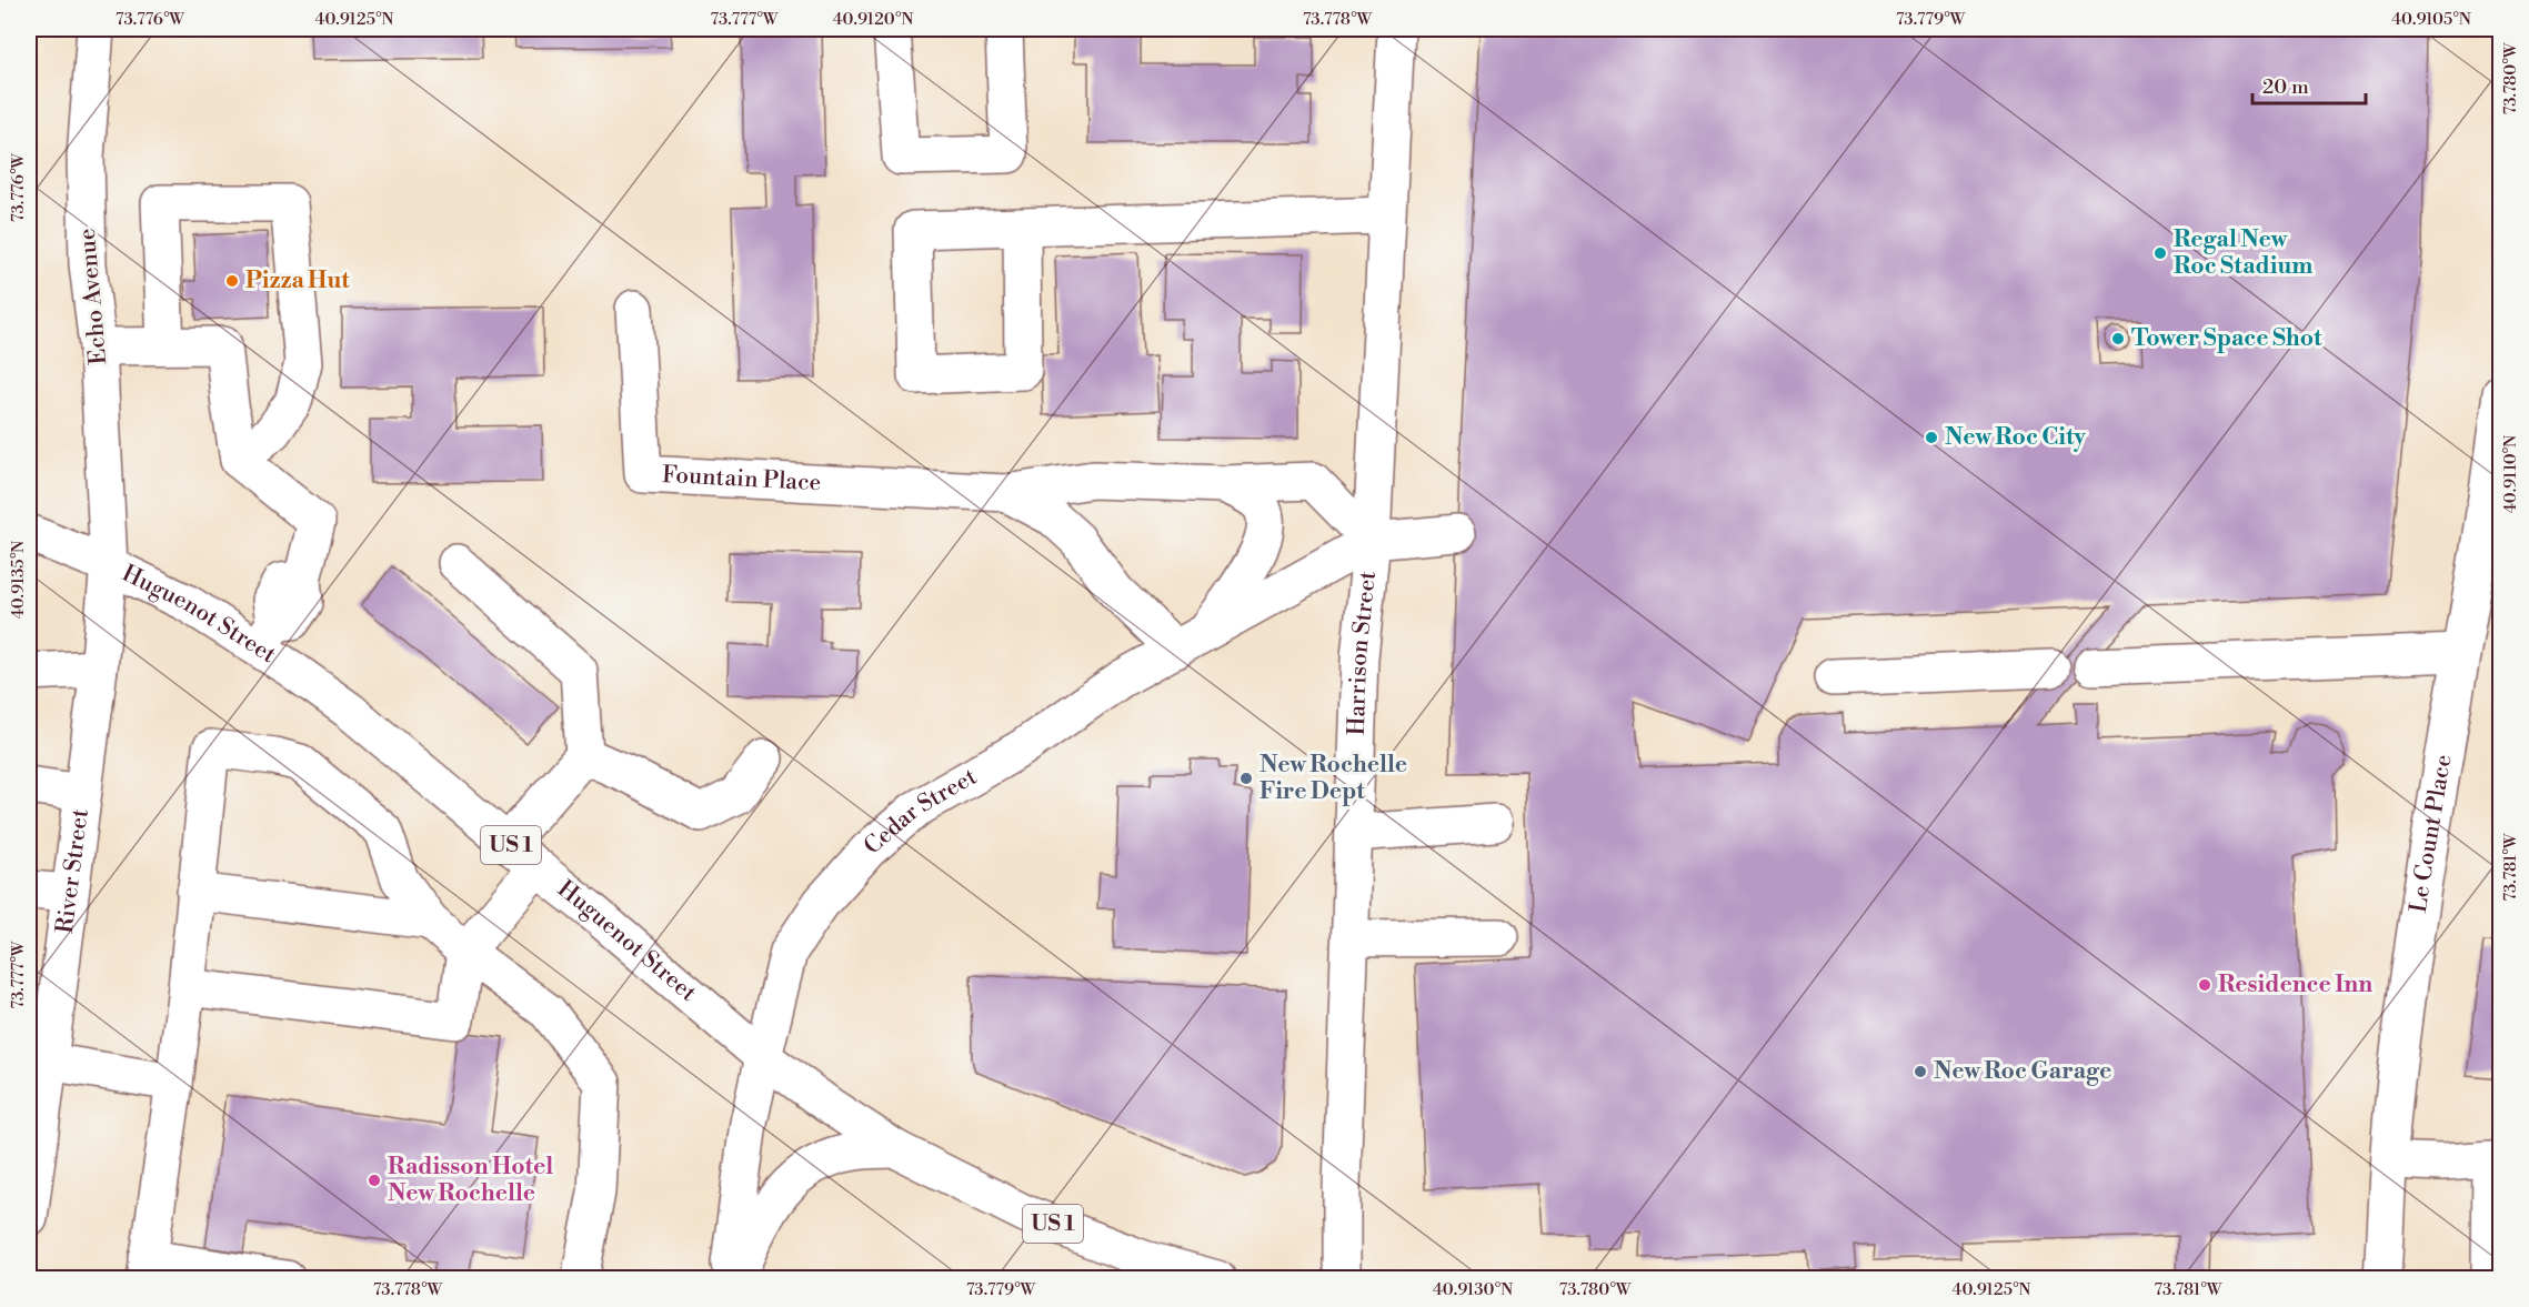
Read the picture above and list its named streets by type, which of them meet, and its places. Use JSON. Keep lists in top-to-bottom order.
{
  "streets": {
    "street": [
      "Echo Avenue",
      "Fountain Place",
      "Huguenot Street",
      "Harrison Street",
      "Cedar Street",
      "Le Count Place",
      "US 1",
      "River Street"
    ]
  },
  "crossings": [
    ["Echo Avenue", "Huguenot Street"],
    ["Echo Avenue", "River Street"],
    ["Fountain Place", "Harrison Street"],
    ["Fountain Place", "Cedar Street"],
    ["Huguenot Street", "Cedar Street"],
    ["Huguenot Street", "River Street"],
    ["Harrison Street", "Cedar Street"]
  ],
  "places": [
    "Regal New Roc Stadium",
    "Pizza Hut",
    "Tower Space Shot",
    "New Roc City",
    "New Rochelle Fire Dept",
    "Residence Inn",
    "New Roc Garage",
    "Radisson Hotel New Rochelle"
  ],
  "scale_bar": "20 m",
  "coordinates": [
    "73.776°W",
    "40.9125°N",
    "73.777°W",
    "40.9120°N",
    "73.778°W",
    "73.779°W",
    "40.9105°N",
    "73.780°W",
    "40.9110°N",
    "40.9135°N",
    "73.781°W",
    "40.9130°N"
  ]
}
